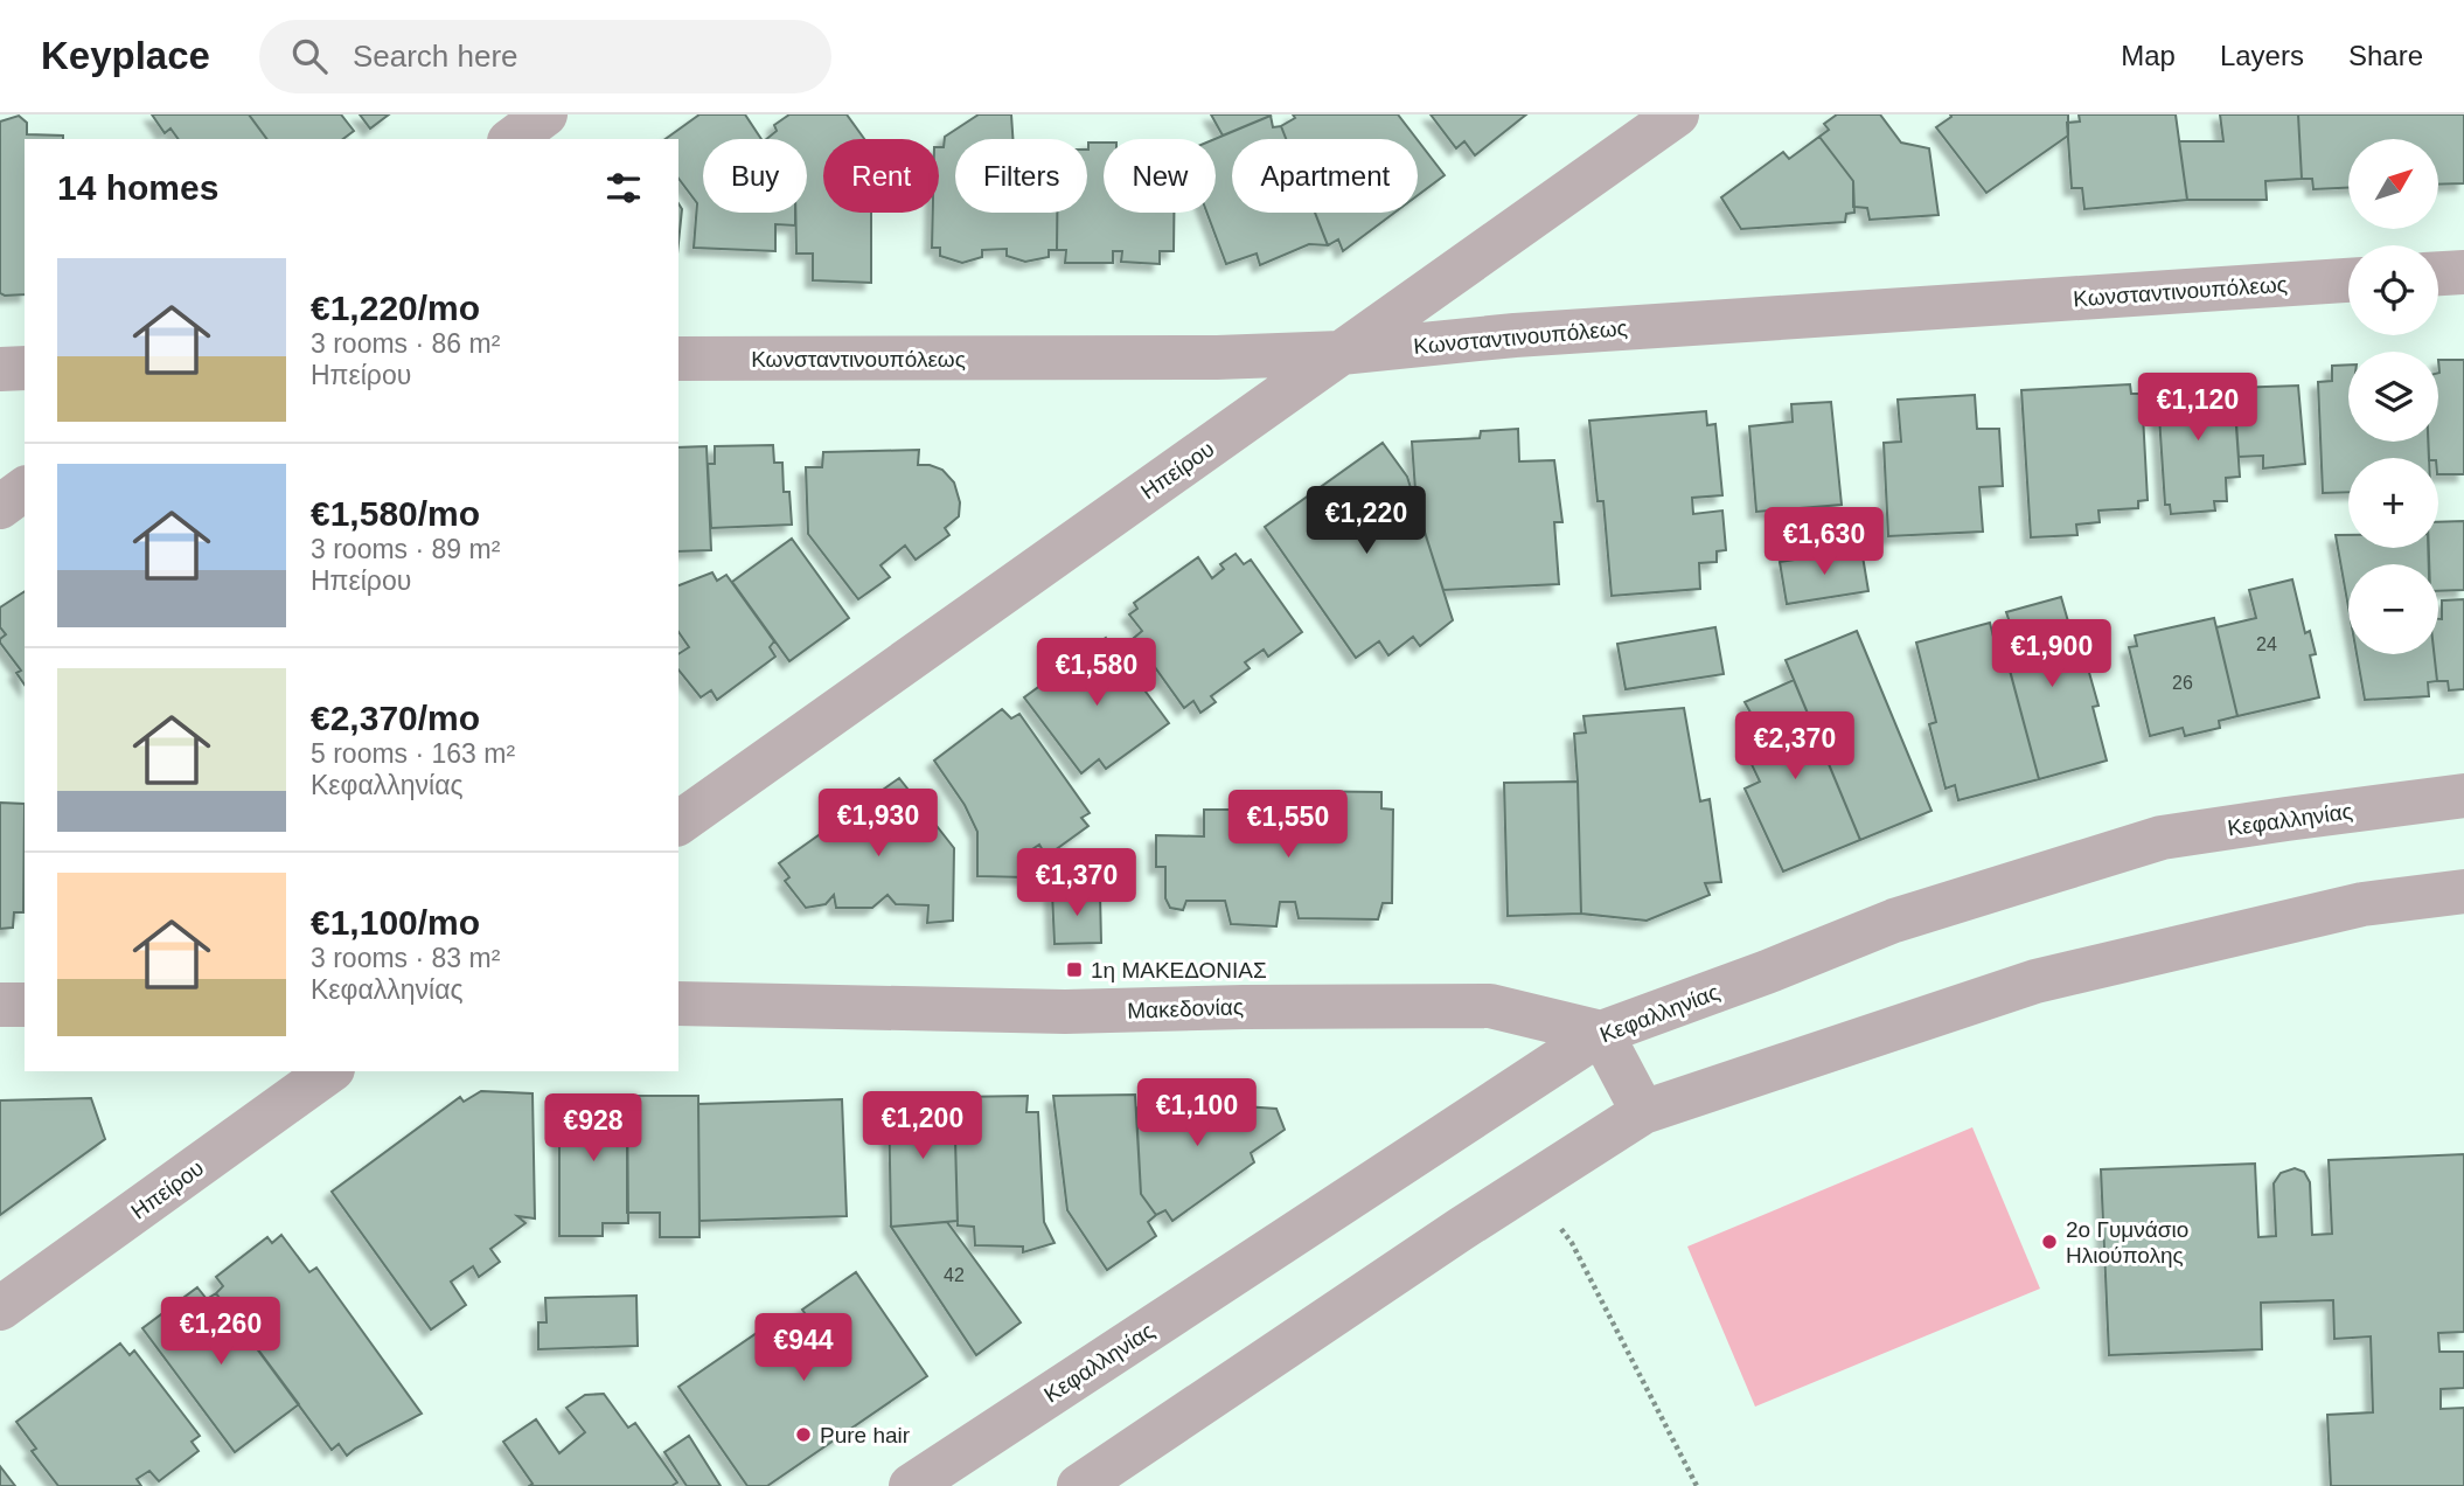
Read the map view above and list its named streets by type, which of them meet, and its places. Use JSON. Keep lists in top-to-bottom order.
{
  "streets": {
    "street": [
      "Κωνσταντινουπόλεως",
      "Ηπείρου",
      "Κεφαλληνίας",
      "Μακεδονίας"
    ]
  },
  "crossings": [
    ["Κωνσταντινουπόλεως", "Ηπείρου"],
    ["Κεφαλληνίας", "Μακεδονίας"]
  ],
  "places": {
    "transit": ["1η ΜΑΚΕΔΟΝΙΑΣ"],
    "other": ["2ο Γυμνάσιο Ηλιούπολης", "Pure hair"]
  },
  "house_numbers": ["24", "26", "42"],
  "north": "top right",
  "page": {
    "header": "Keyplace",
    "search": "Search here",
    "nav": ["Map", "Layers", "Share"],
    "map_buttons": ["+", "−"],
    "chip": [
      "Buy",
      "Rent",
      "Filters",
      "New",
      "Apartment"
    ],
    "heading": "14 homes",
    "list": [
      {
        "name": "€1,220/mo",
        "note": "3 rooms · 86 m² · Ηπείρου"
      },
      {
        "name": "€1,580/mo",
        "note": "3 rooms · 89 m² · Ηπείρου"
      },
      {
        "name": "€2,370/mo",
        "note": "5 rooms · 163 m² · Κεφαλληνίας"
      },
      {
        "name": "€1,100/mo",
        "note": "3 rooms · 83 m² · Κεφαλληνίας"
      }
    ],
    "price": [
      "€1,120",
      "€1,220",
      "€1,630",
      "€1,900",
      "€1,580",
      "€2,370",
      "€1,930",
      "€1,550",
      "€1,370",
      "€1,100",
      "€1,200",
      "€928",
      "€1,260",
      "€944"
    ]
  }
}
